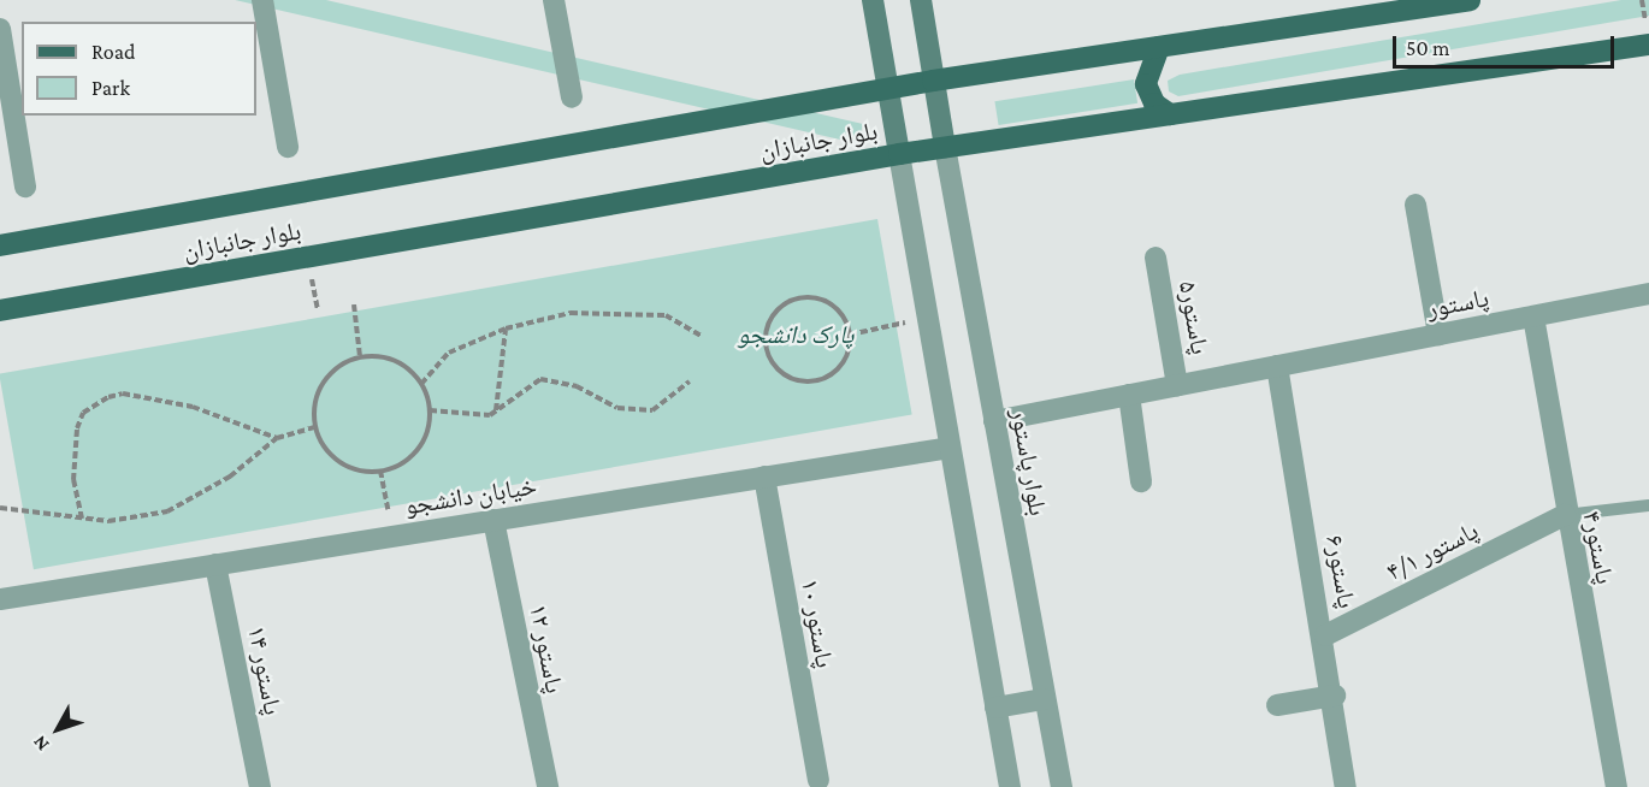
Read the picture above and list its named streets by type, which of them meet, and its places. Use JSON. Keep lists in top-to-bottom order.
{
  "streets": {
    "main road": ["بلوار جانبازان"],
    "street": [
      "پاستور",
      "پاستور۵",
      "بلوار پاستور",
      "خیابان دانشجو",
      "پاستور۴",
      "پاستور ۴/۱",
      "پاستور۶",
      "پاستور ۱۰",
      "پاستور ۱۲",
      "پاستور ۱۴"
    ]
  },
  "crossings": [
    ["بلوار جانبازان", "بلوار پاستور"],
    ["پاستور", "پاستور۵"],
    ["پاستور", "بلوار پاستور"],
    ["پاستور", "پاستور۴"],
    ["پاستور", "پاستور۶"],
    ["خیابان دانشجو", "پاستور ۱۰"],
    ["خیابان دانشجو", "پاستور ۱۲"],
    ["خیابان دانشجو", "پاستور ۱۴"],
    ["پاستور۴", "پاستور ۴/۱"],
    ["پاستور ۴/۱", "پاستور۶"]
  ],
  "parks": ["پارک دانشجو"],
  "legend": ["Road", "Park"],
  "scale_bar": "50 m",
  "north": "bottom left"
}
